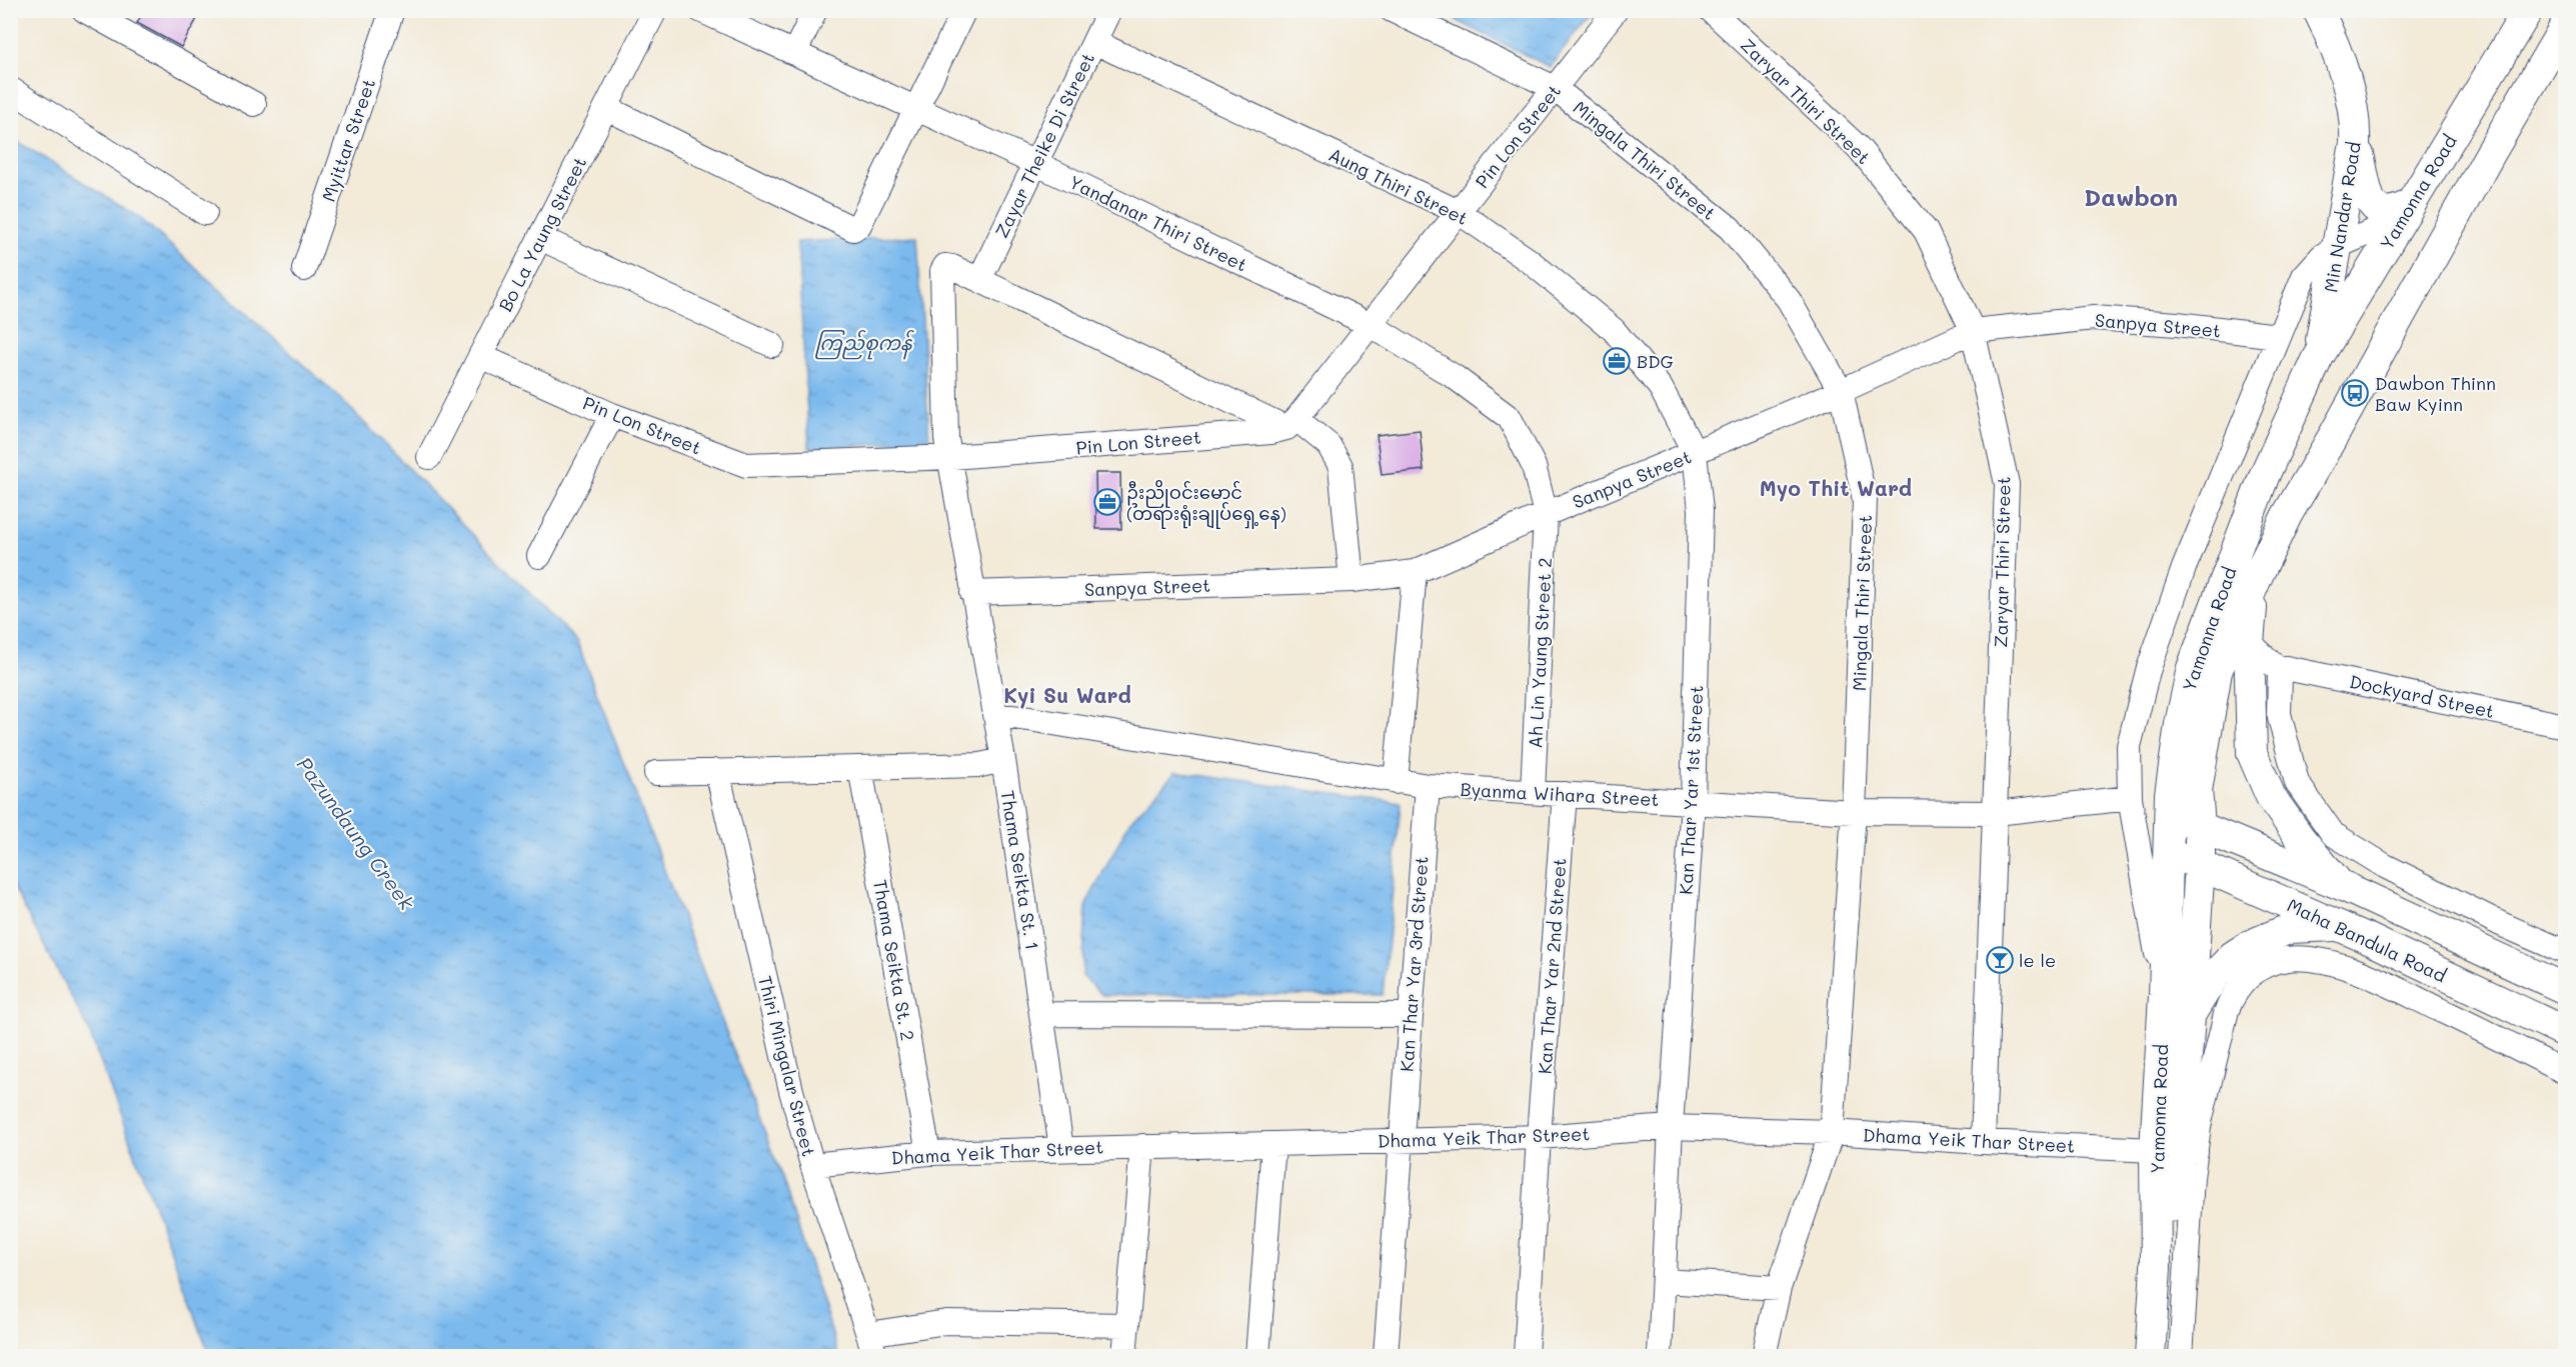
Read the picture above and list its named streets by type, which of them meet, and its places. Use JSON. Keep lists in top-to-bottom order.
{
  "streets": {
    "main road": ["Yamonna Road", "Min Nandar Road", "Maha Bandula Road"],
    "street": [
      "Zaryar Thiri Street",
      "Pin Lon Street",
      "Myittar Street",
      "Zayar Theike Di Street",
      "Mingala Thiri Street",
      "Aung Thiri Street",
      "Yandanar Thiri Street",
      "Bo La Yaung Street",
      "Sanpya Street",
      "Ah Lin Yaung Street 2",
      "Dockyard Street",
      "Kan Thar Yar 1st Street",
      "Byanma Wihara Street",
      "Thama Seikta St. 1",
      "Thama Seikta St. 2",
      "Kan Thar Yar 3rd Street",
      "Kan Thar Yar 2nd Street",
      "Thiri Mingalar Street",
      "Dhama Yeik Thar Street"
    ]
  },
  "crossings": [
    ["Zaryar Thiri Street", "Sanpya Street"],
    ["Zaryar Thiri Street", "Byanma Wihara Street"],
    ["Zaryar Thiri Street", "Dhama Yeik Thar Street"],
    ["Pin Lon Street", "Mingala Thiri Street"],
    ["Pin Lon Street", "Aung Thiri Street"],
    ["Pin Lon Street", "Yandanar Thiri Street"],
    ["Pin Lon Street", "Bo La Yaung Street"],
    ["Pin Lon Street", "Thama Seikta St. 1"],
    ["Zayar Theike Di Street", "Aung Thiri Street"],
    ["Zayar Theike Di Street", "Yandanar Thiri Street"],
    ["Zayar Theike Di Street", "Thama Seikta St. 1"],
    ["Mingala Thiri Street", "Sanpya Street"],
    ["Mingala Thiri Street", "Byanma Wihara Street"],
    ["Mingala Thiri Street", "Dhama Yeik Thar Street"],
    ["Aung Thiri Street", "Sanpya Street"],
    ["Aung Thiri Street", "Kan Thar Yar 1st Street"],
    ["Yamonna Road", "Min Nandar Road"],
    ["Yamonna Road", "Maha Bandula Road"],
    ["Yamonna Road", "Dhama Yeik Thar Street"],
    ["Yandanar Thiri Street", "Sanpya Street"],
    ["Yandanar Thiri Street", "Ah Lin Yaung Street 2"],
    ["Sanpya Street", "Ah Lin Yaung Street 2"],
    ["Sanpya Street", "Kan Thar Yar 1st Street"],
    ["Sanpya Street", "Thama Seikta St. 1"],
    ["Ah Lin Yaung Street 2", "Byanma Wihara Street"],
    ["Kan Thar Yar 1st Street", "Byanma Wihara Street"],
    ["Kan Thar Yar 1st Street", "Dhama Yeik Thar Street"],
    ["Byanma Wihara Street", "Thama Seikta St. 1"],
    ["Byanma Wihara Street", "Kan Thar Yar 3rd Street"],
    ["Byanma Wihara Street", "Kan Thar Yar 2nd Street"],
    ["Thama Seikta St. 1", "Dhama Yeik Thar Street"],
    ["Thama Seikta St. 2", "Dhama Yeik Thar Street"],
    ["Kan Thar Yar 3rd Street", "Dhama Yeik Thar Street"],
    ["Kan Thar Yar 2nd Street", "Dhama Yeik Thar Street"],
    ["Thiri Mingalar Street", "Dhama Yeik Thar Street"]
  ],
  "districts": ["Dawbon", "Myo Thit Ward", "Kyi Su Ward"],
  "water": ["ကြည်စုကန်", "Pazundaung Creek"],
  "places": {
    "office": ["BDG", "ဦးညိုဝင်းမောင် (တရားရုံးချုပ်ရှေ့နေ)"],
    "bus stop": ["Dawbon Thinn Baw Kyinn"],
    "bar": ["le le"]
  }
}
